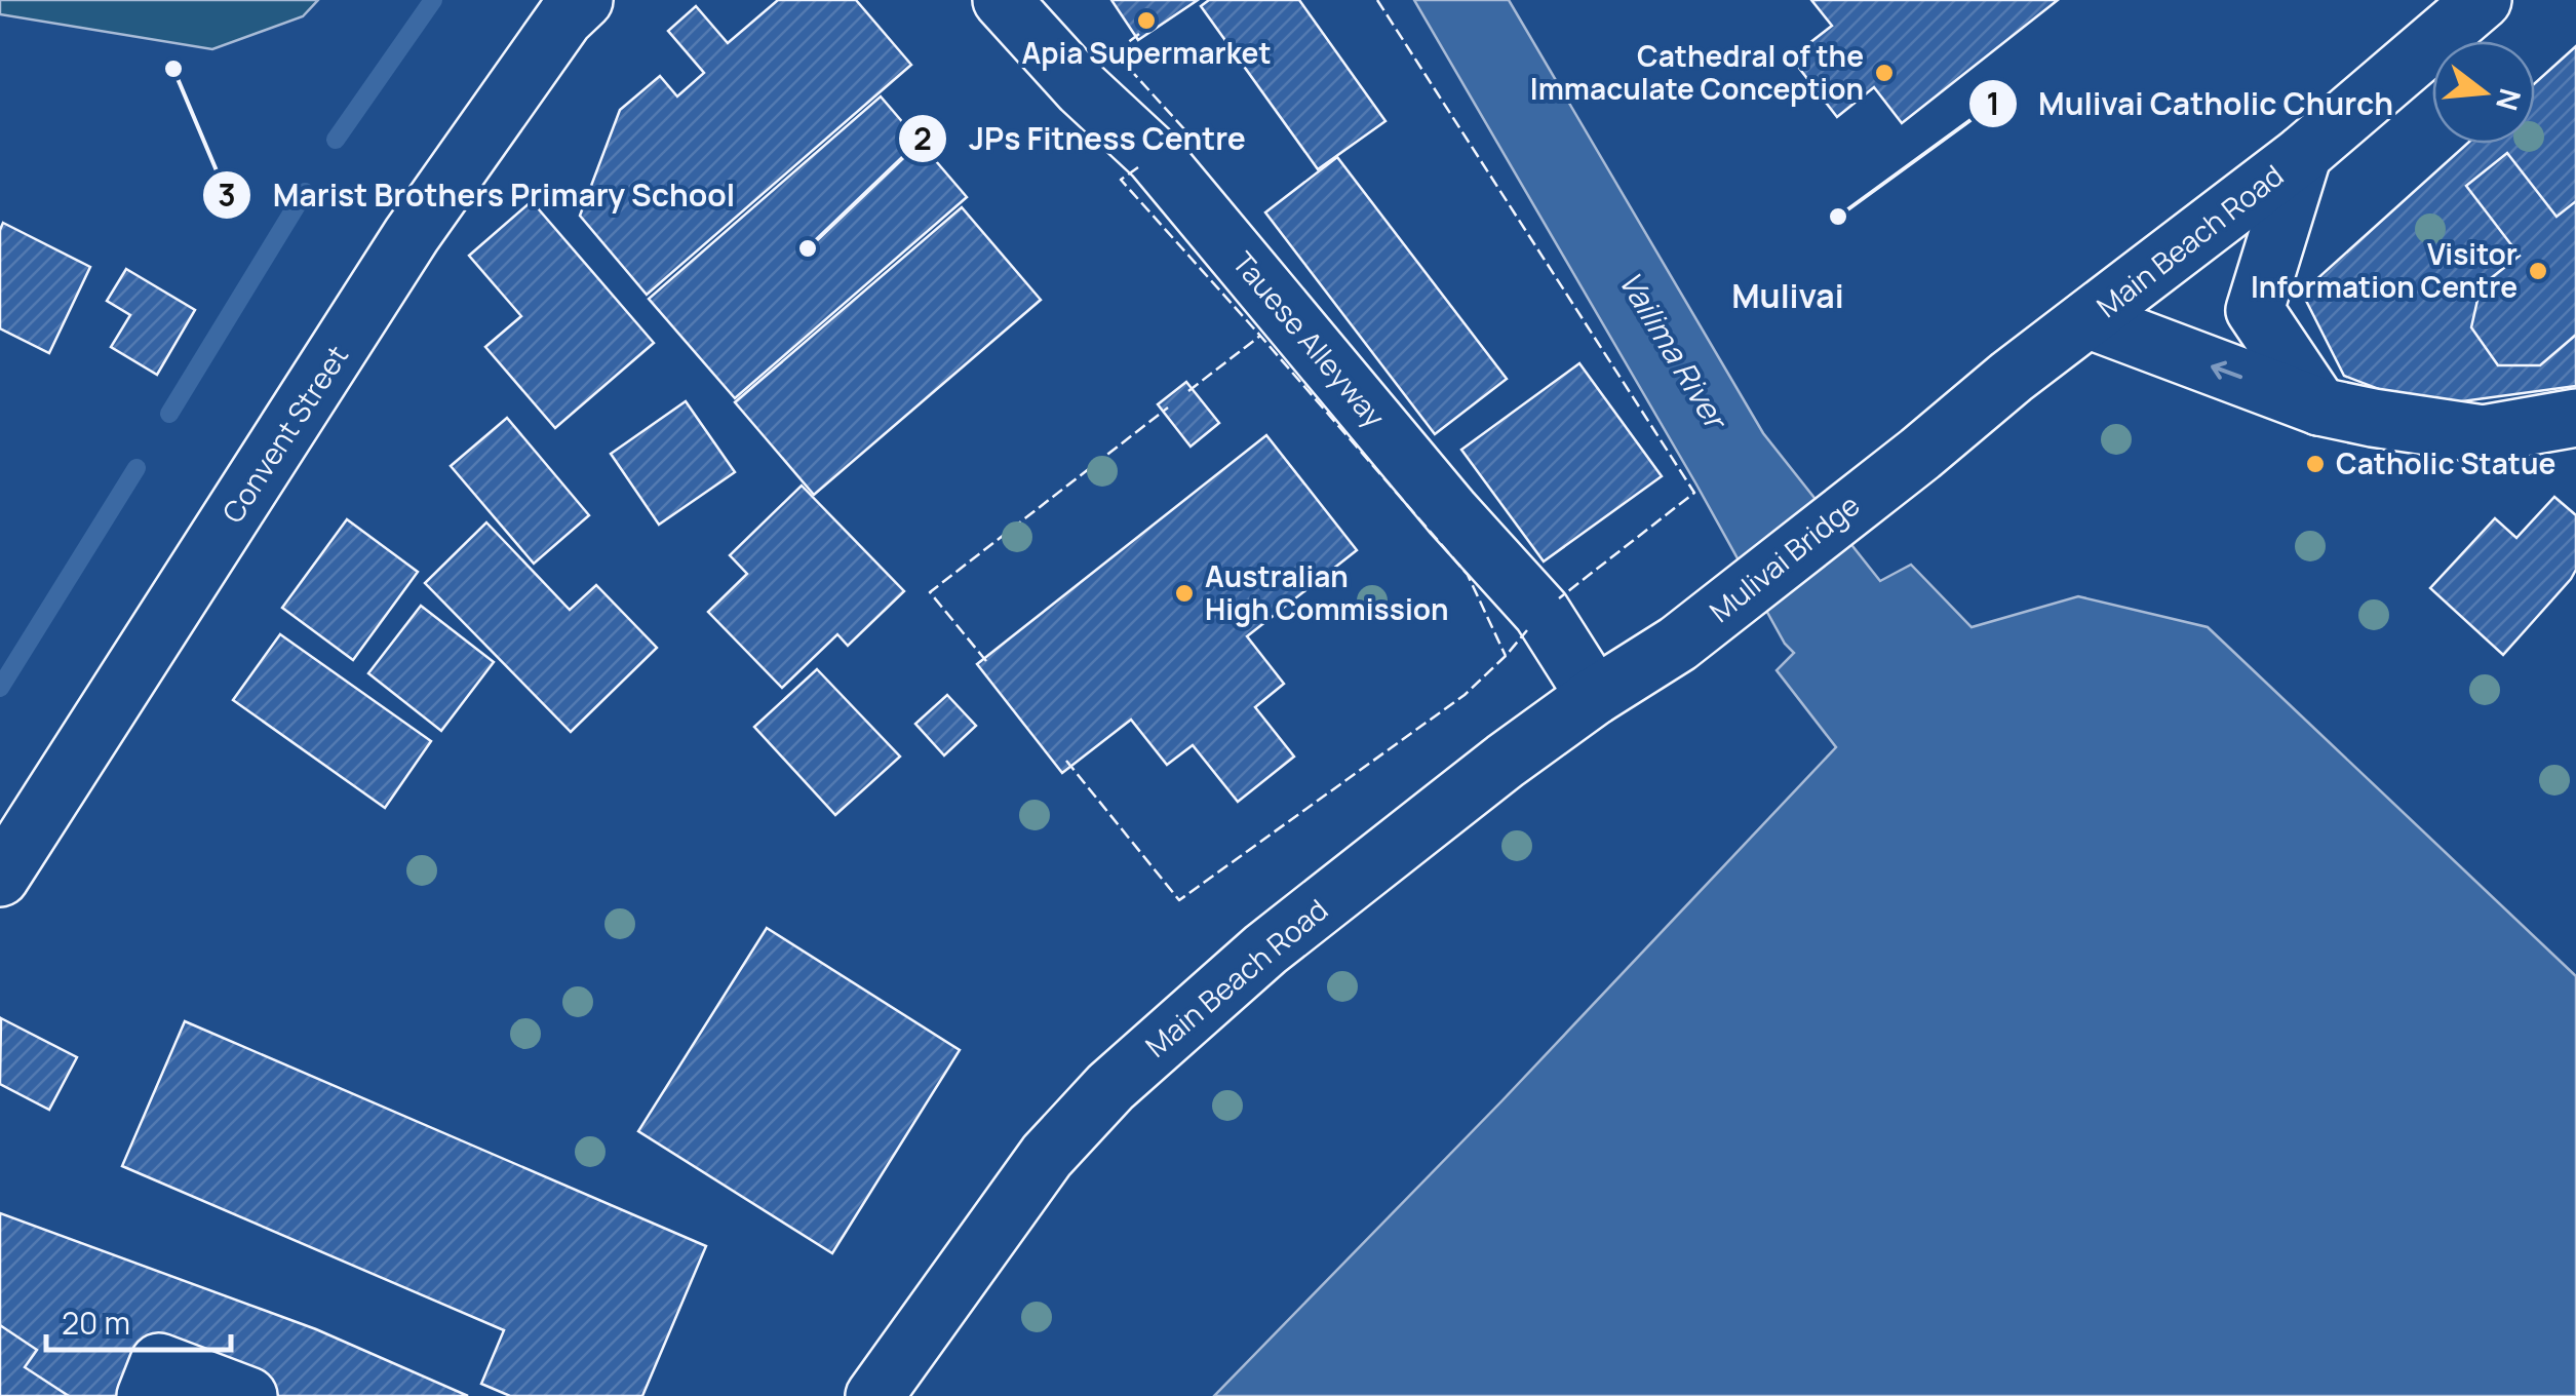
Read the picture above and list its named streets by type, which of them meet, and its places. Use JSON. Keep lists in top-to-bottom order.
{
  "streets": {
    "main road": [
      "Main Beach Road",
      "Tauese Alleyway",
      "Convent Street",
      "Mulivai Bridge"
    ]
  },
  "crossings": [
    ["Main Beach Road", "Tauese Alleyway"],
    ["Main Beach Road", "Mulivai Bridge"]
  ],
  "districts": ["Mulivai"],
  "water": ["Vailima River"],
  "places": [
    "Apia Supermarket",
    "Marist Brothers Primary School",
    "Cathedral of the Immaculate Conception",
    "Mulivai Catholic Church",
    "JPs Fitness Centre",
    "Visitor Information Centre",
    "Catholic Statue",
    "Australian High Commission"
  ],
  "scale_bar": "20 m",
  "north": "right"
}
